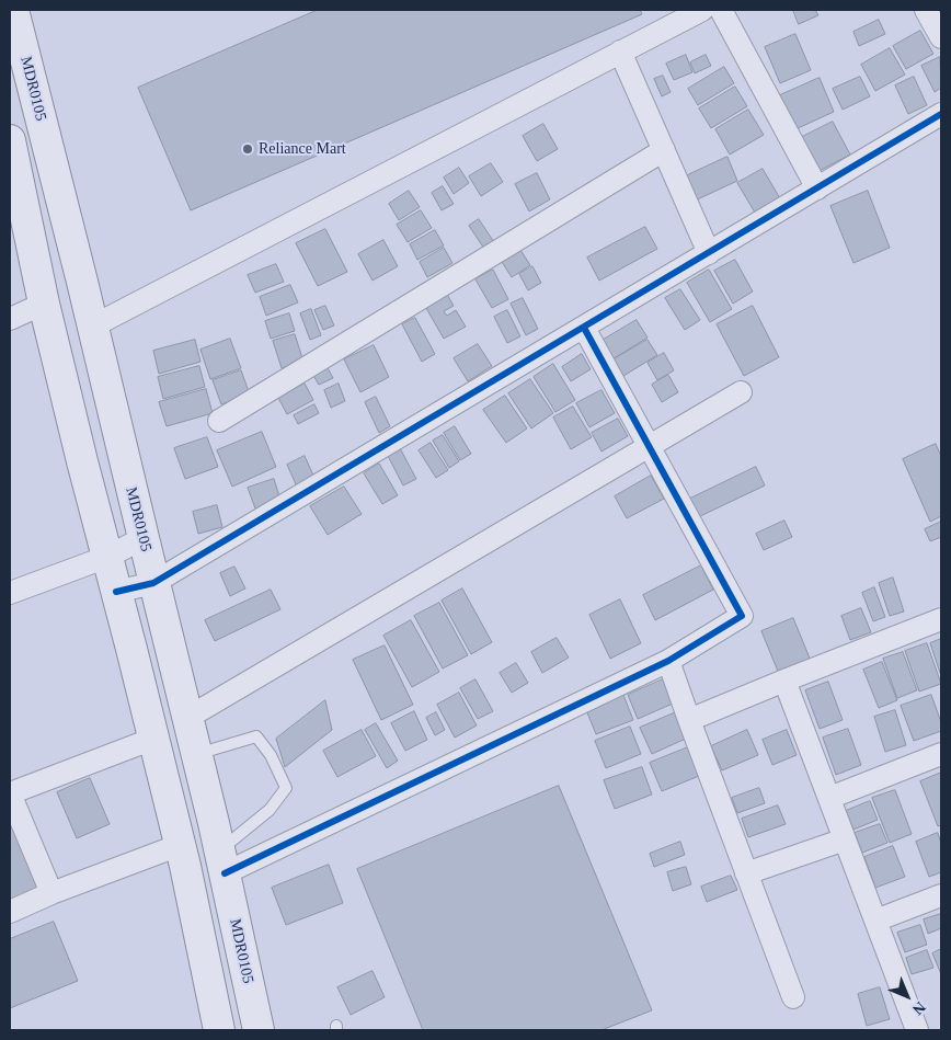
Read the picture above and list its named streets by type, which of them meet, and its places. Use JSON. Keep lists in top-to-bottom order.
{
  "streets": {
    "main road": ["MDR0105"]
  },
  "places": ["Reliance Mart"],
  "north": "bottom right"
}
